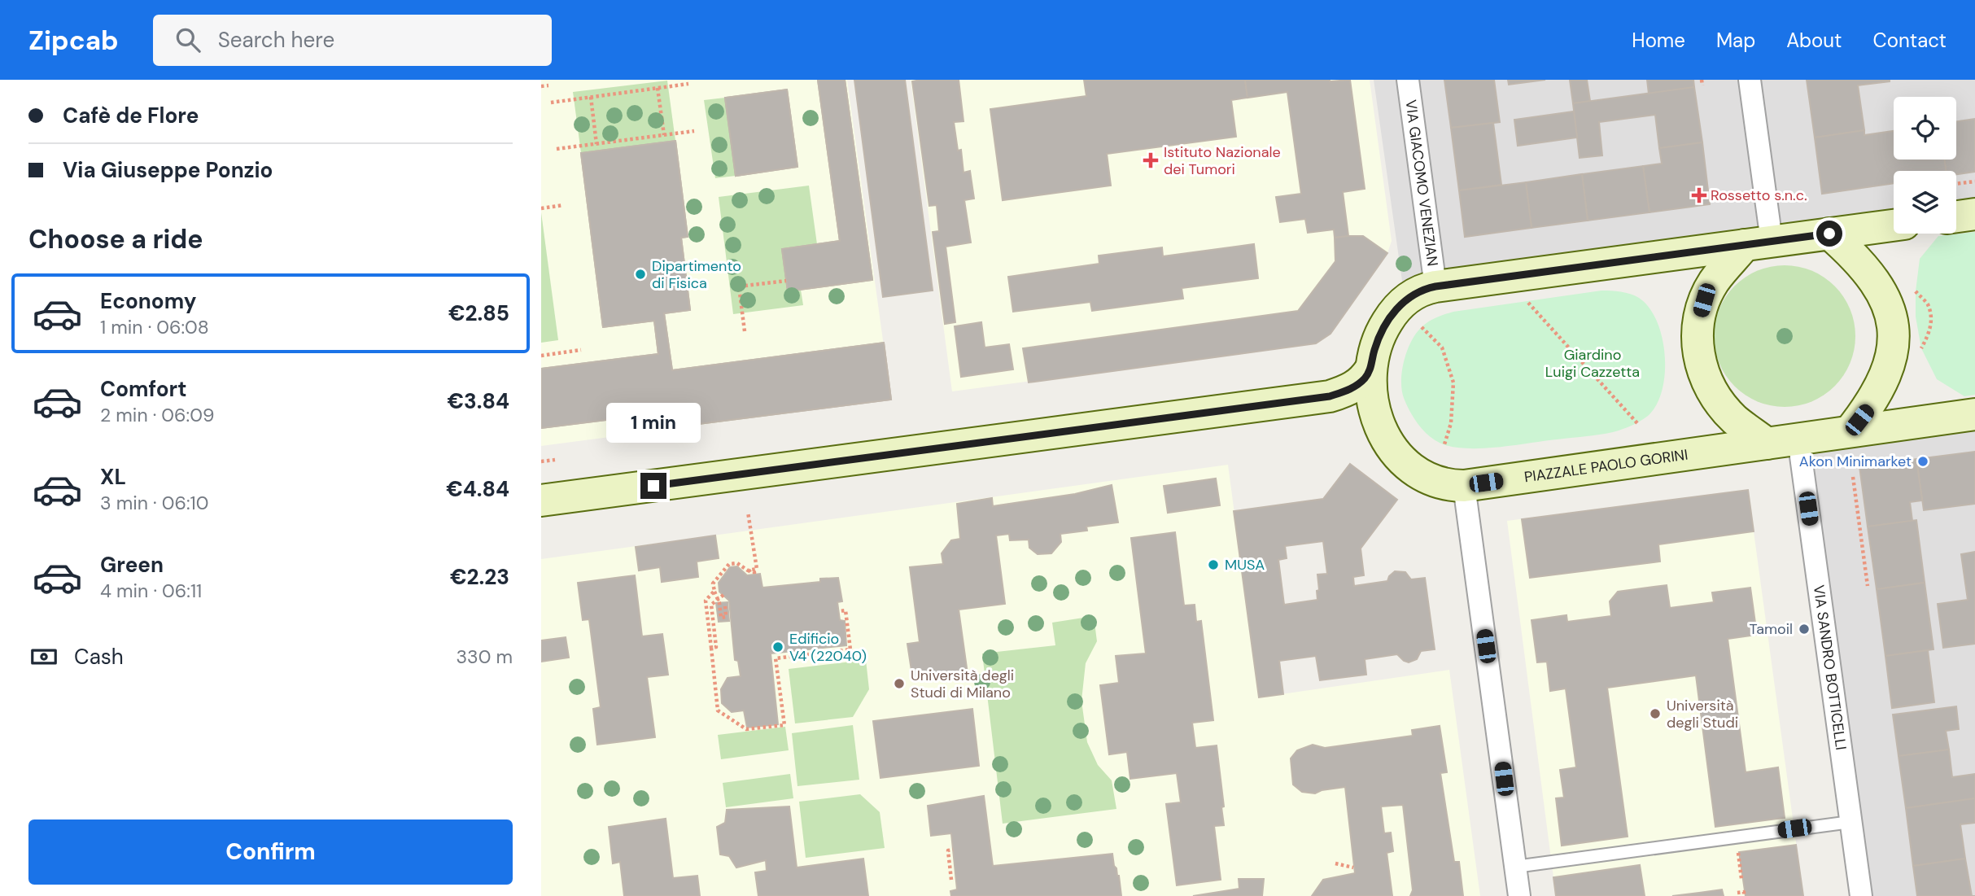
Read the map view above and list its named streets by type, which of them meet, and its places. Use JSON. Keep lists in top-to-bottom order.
{
  "streets": {
    "street": ["VIA GIACOMO VENEZIAN", "PIAZZALE PAOLO GORINI", "VIA SANDRO BOTTICELLI"]
  },
  "crossings": [
    ["VIA GIACOMO VENEZIAN", "PIAZZALE PAOLO GORINI"],
    ["PIAZZALE PAOLO GORINI", "VIA SANDRO BOTTICELLI"]
  ],
  "parks": ["Giardino Luigi Cazzetta"],
  "places": {
    "health": ["Istituto Nazionale dei Tumori", "Rossetto s.n.c."],
    "other": [
      "Dipartimento di Fisica",
      "Akon Minimarket",
      "MUSA",
      "Tamoil",
      "Edificio V4 (22040)",
      "Università degli Studi di Milano",
      "Università degli Studi"
    ]
  },
  "page": {
    "header": "Zipcab",
    "search": "Search here",
    "nav": [
      "Home",
      "Map",
      "About",
      "Contact"
    ],
    "banner": ["Cafè de Flore", "Via Giuseppe Ponzio"],
    "heading": "Choose a ride",
    "list": [
      {
        "name": "Economy",
        "note": "1 min · 06:08",
        "value": "€2.85"
      },
      {
        "name": "Comfort",
        "note": "2 min · 06:09",
        "value": "€3.84"
      },
      {
        "name": "XL",
        "note": "3 min · 06:10",
        "value": "€4.84"
      },
      {
        "name": "Green",
        "note": "4 min · 06:11",
        "value": "€2.23"
      }
    ],
    "bubble": "1 min",
    "pay": ["Cash", "330 m"],
    "buttons": "Confirm"
  }
}
